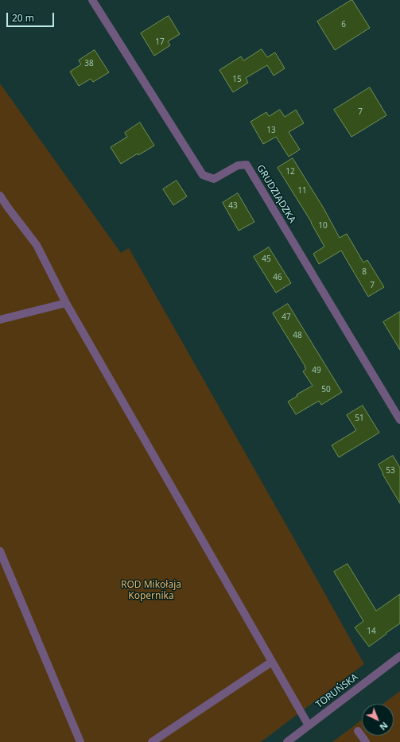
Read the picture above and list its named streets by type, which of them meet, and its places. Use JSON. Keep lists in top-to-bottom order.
{
  "streets": {
    "street": ["GRUDZIĄDZKA", "TORUŃSKA"]
  },
  "parks": ["ROD Mikołaja Kopernika"],
  "house_numbers": [
    "6",
    "17",
    "38",
    "15",
    "7",
    "13",
    "12",
    "11",
    "43",
    "10",
    "45",
    "8",
    "46",
    "7",
    "47",
    "48",
    "49",
    "50",
    "51",
    "53",
    "14"
  ],
  "scale_bar": "20 m",
  "north": "bottom right"
}
